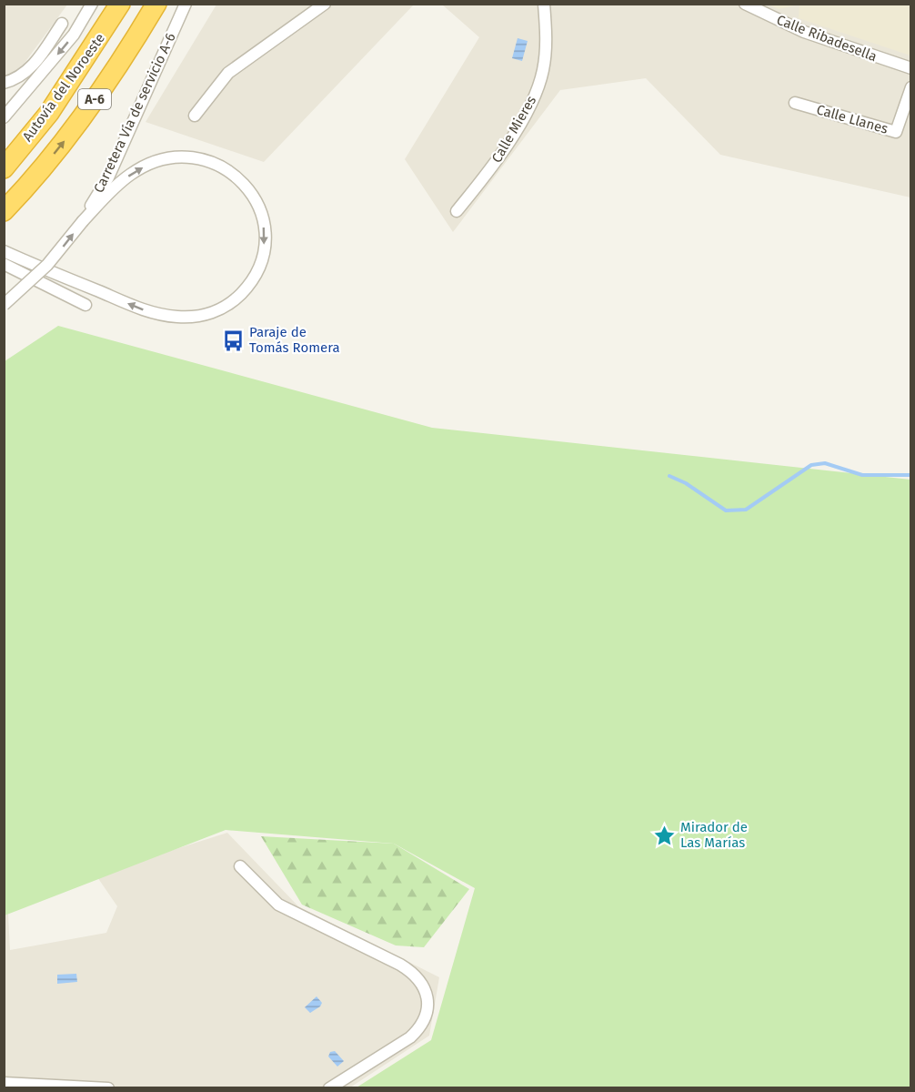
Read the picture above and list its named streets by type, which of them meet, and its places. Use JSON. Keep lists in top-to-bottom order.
{
  "streets": {
    "highway": ["Autovía del Noroeste", "A-6"],
    "street": [
      "Calle Ribadesella",
      "Carretera Vía de servicio A-6",
      "Calle Llanes",
      "Calle Mieres"
    ]
  },
  "places": {
    "bus stop": ["Paraje de Tomás Romera"],
    "place": ["Mirador de Las Marías"]
  }
}
